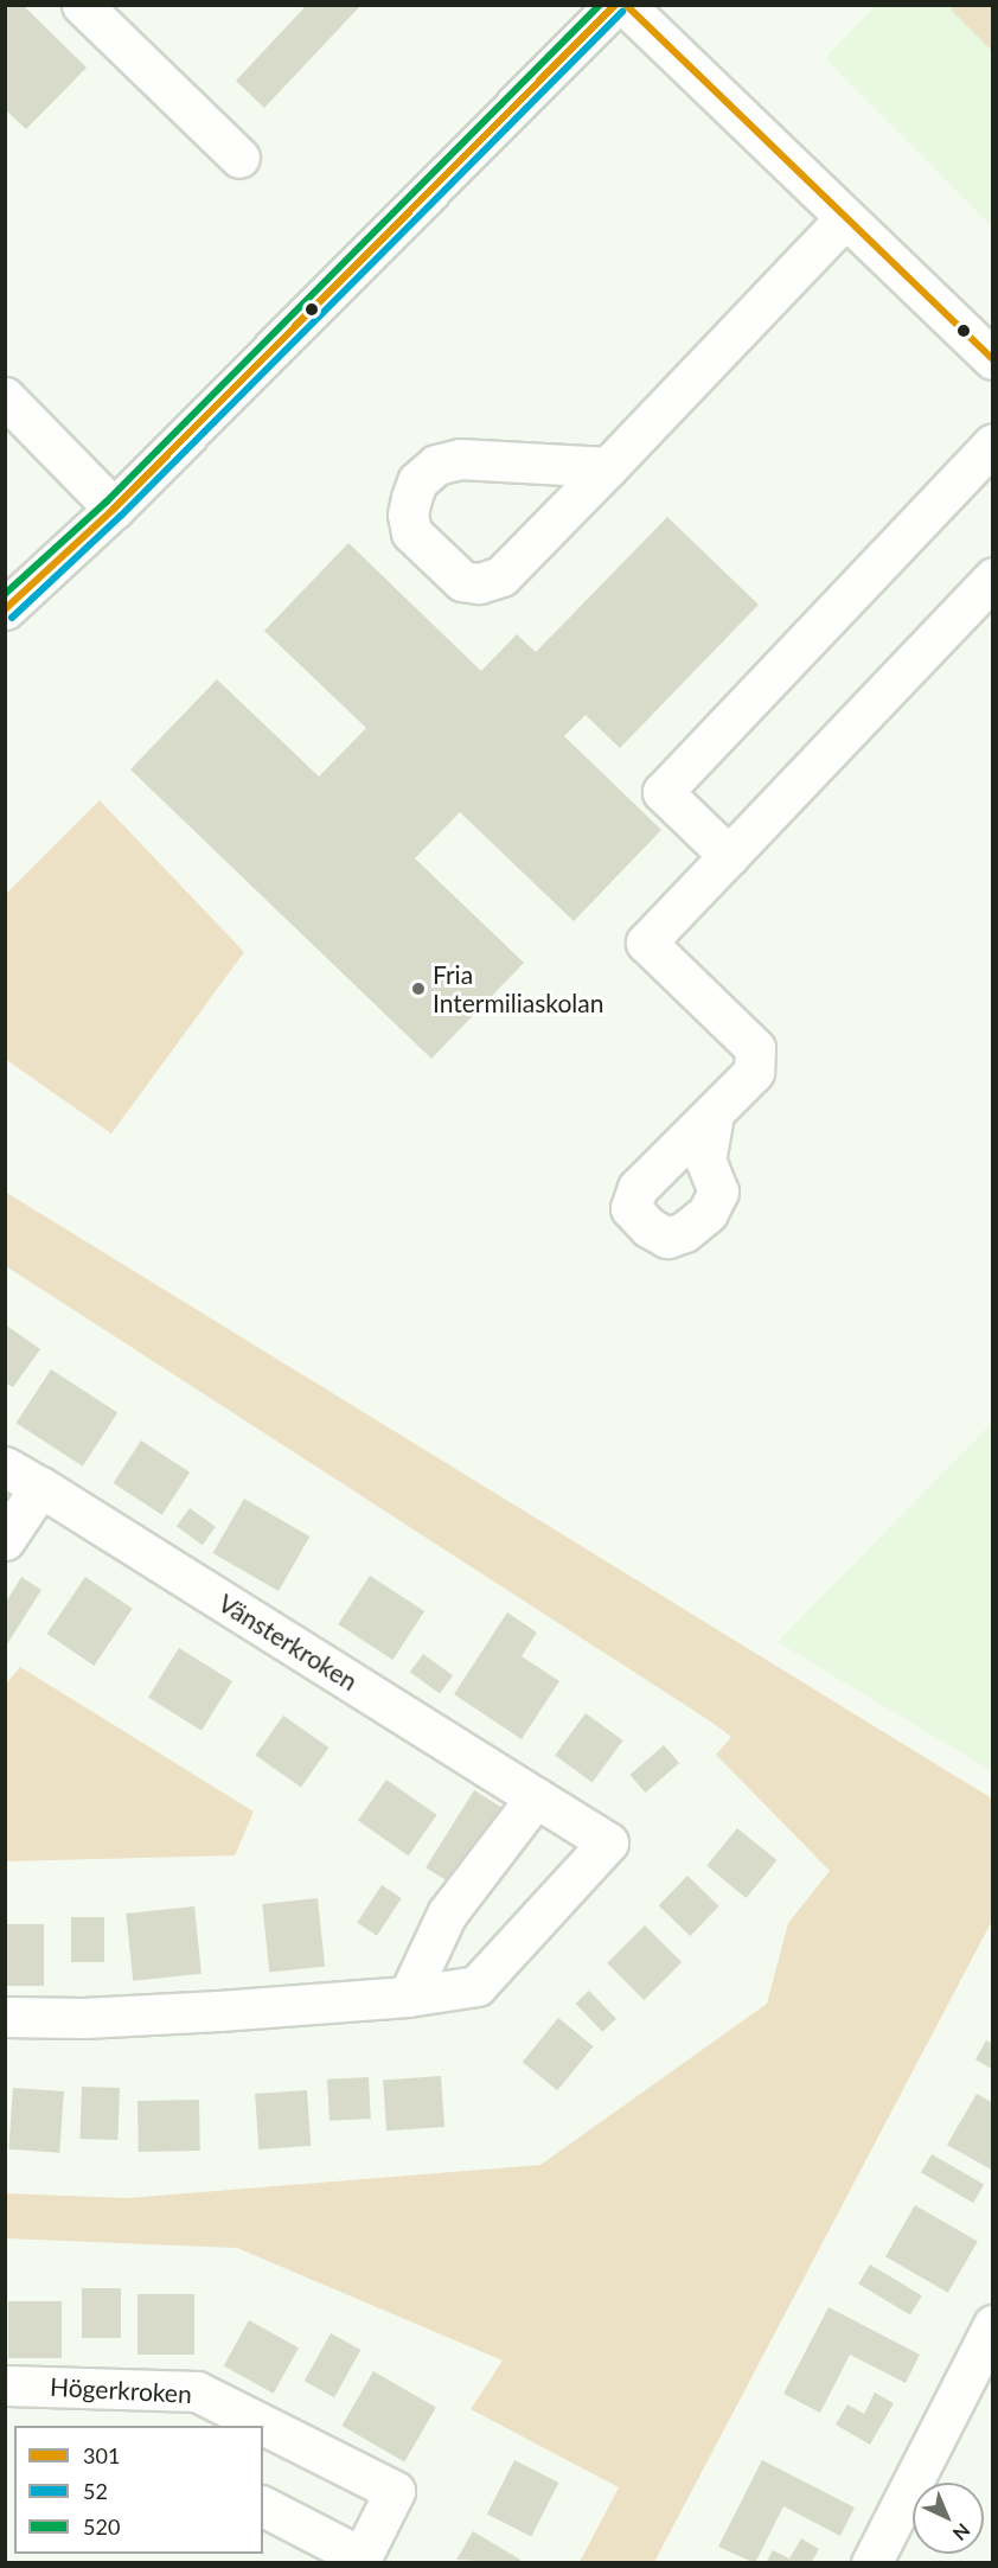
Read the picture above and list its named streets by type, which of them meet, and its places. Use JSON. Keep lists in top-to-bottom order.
{
  "streets": {
    "street": ["Vänsterkroken", "Högerkroken"]
  },
  "places": ["Fria Intermiliaskolan"],
  "lines": ["transit line 301", "transit line 520", "transit line 52"],
  "legend": ["301", "52", "520"],
  "north": "bottom right"
}
